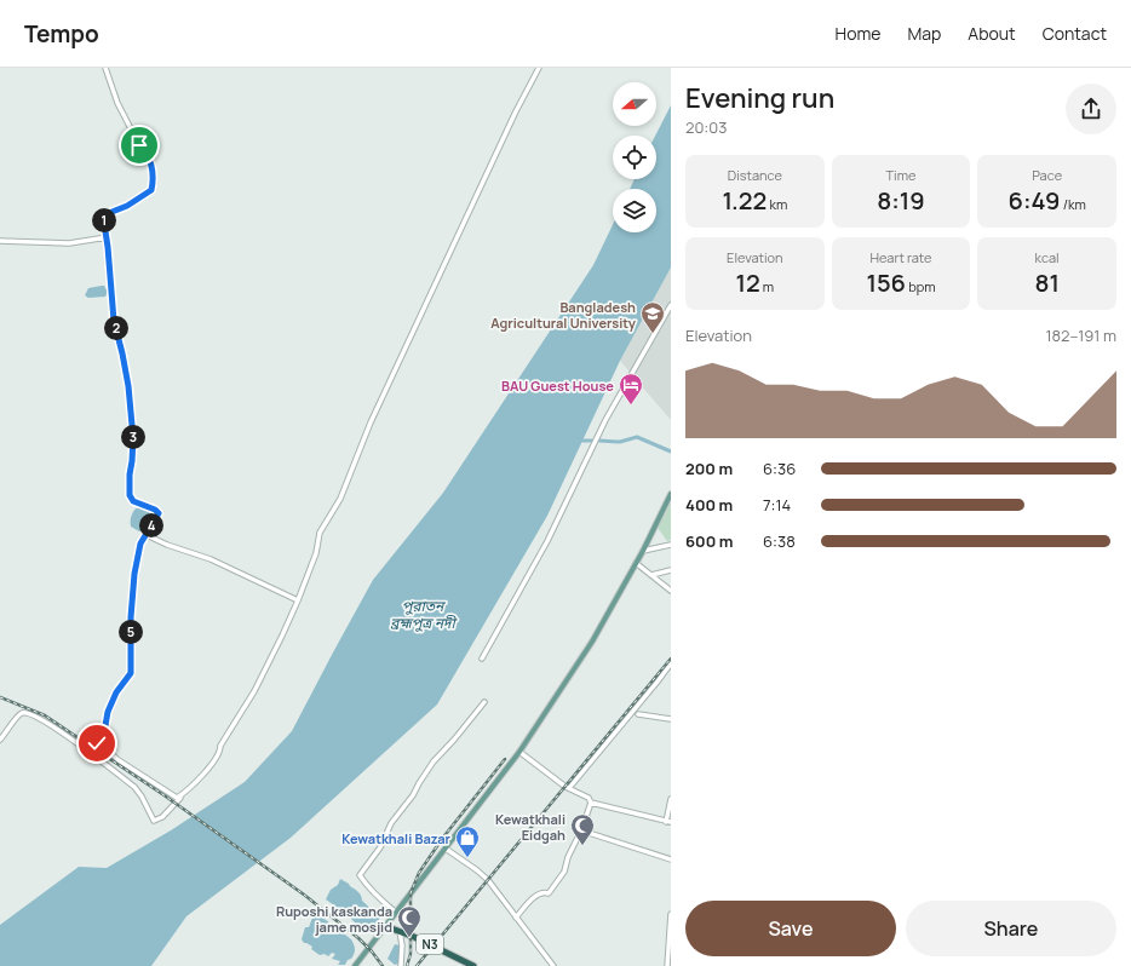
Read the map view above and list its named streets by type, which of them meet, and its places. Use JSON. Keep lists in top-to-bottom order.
{
  "streets": {
    "highway": ["N3"]
  },
  "water": ["পুরাতন ব্রহ্মপুত্র নদী"],
  "places": {
    "school or university": ["Bangladesh Agricultural University"],
    "hotel": ["BAU Guest House"],
    "mosque": ["Kewatkhali Eidgah", "Ruposhi kaskanda jame mosjid"],
    "shop": ["Kewatkhali Bazar"]
  },
  "north": "left",
  "page": {
    "header": "Tempo",
    "nav": [
      "Home",
      "Map",
      "About",
      "Contact"
    ],
    "heading": ["Evening run", "20:03"],
    "stats": [
      ["Distance", "1.22 km"],
      ["Time", "8:19"],
      ["Pace", "6:49 /km"],
      ["Elevation", "12 m"],
      ["Heart rate", "156 bpm"],
      ["kcal", "81"]
    ],
    "pins": [
      "1",
      "2",
      "3",
      "4",
      "5"
    ],
    "chart": ["Elevation", "182–191 m"],
    "list": [
      {
        "name": "200 m",
        "note": "6:36"
      },
      {
        "name": "400 m",
        "note": "7:14"
      },
      {
        "name": "600 m",
        "note": "6:38"
      }
    ],
    "buttons": ["Save", "Share"]
  }
}
